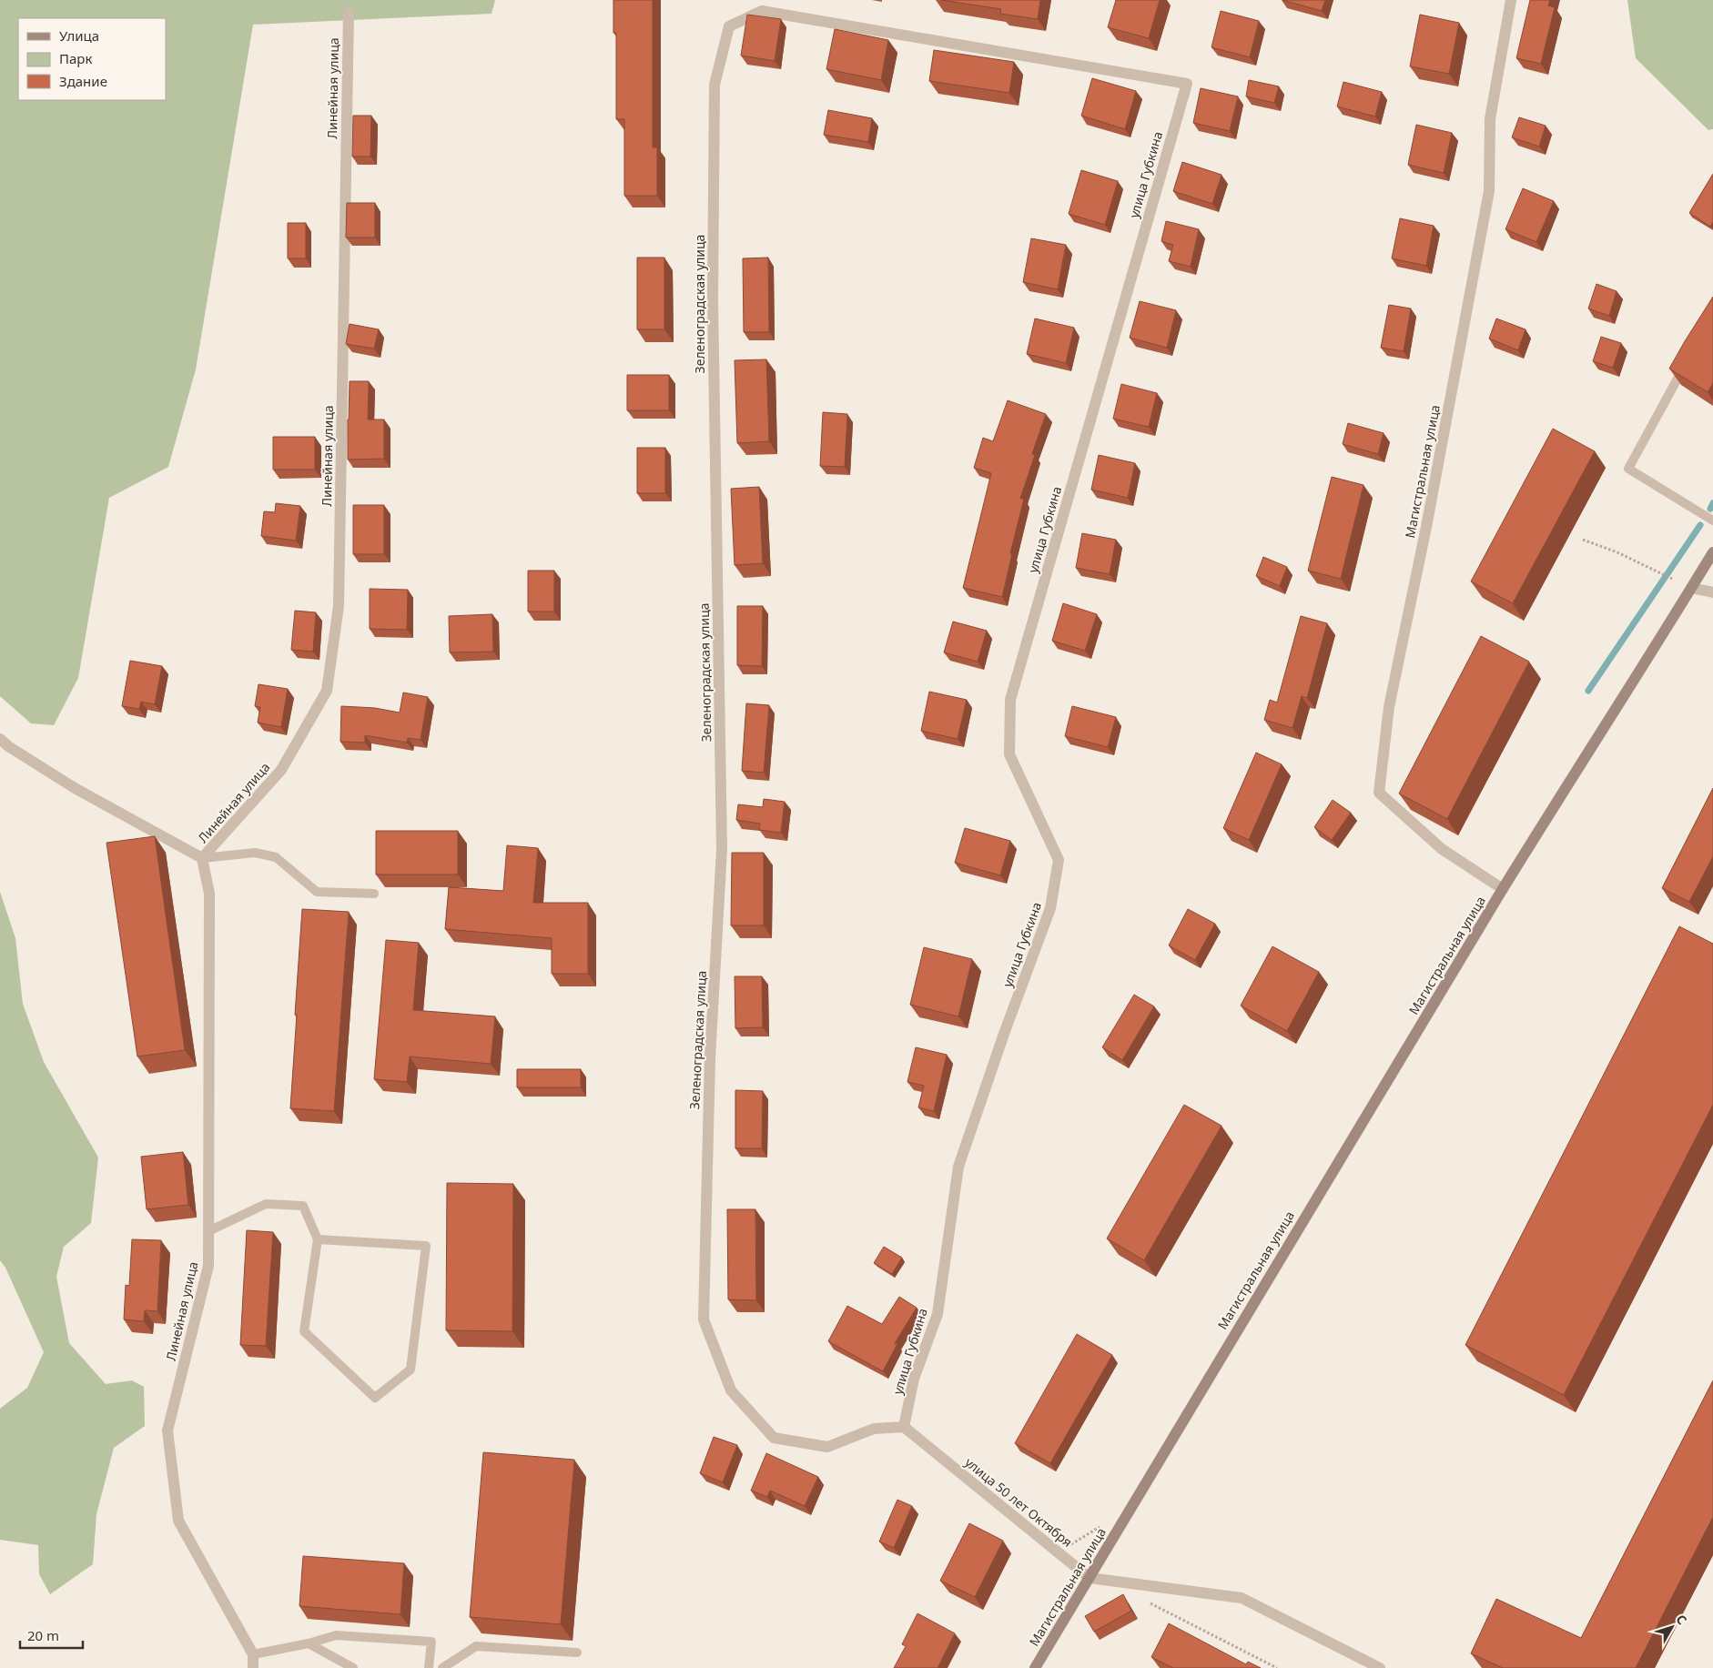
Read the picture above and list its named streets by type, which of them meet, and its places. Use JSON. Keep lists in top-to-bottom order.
{
  "streets": {
    "main road": ["Магистральная улица"],
    "street": [
      "Линейная улица",
      "улица Губкина",
      "Зеленоградская улица",
      "улица 50 лет Октября"
    ]
  },
  "crossings": [
    ["улица Губкина", "Зеленоградская улица"],
    ["улица Губкина", "улица 50 лет Октября"],
    ["Зеленоградская улица", "улица 50 лет Октября"],
    ["Магистральная улица", "улица 50 лет Октября"]
  ],
  "legend": ["Улица", "Парк", "Здание"],
  "scale_bar": "20 m",
  "north": "top right"
}
